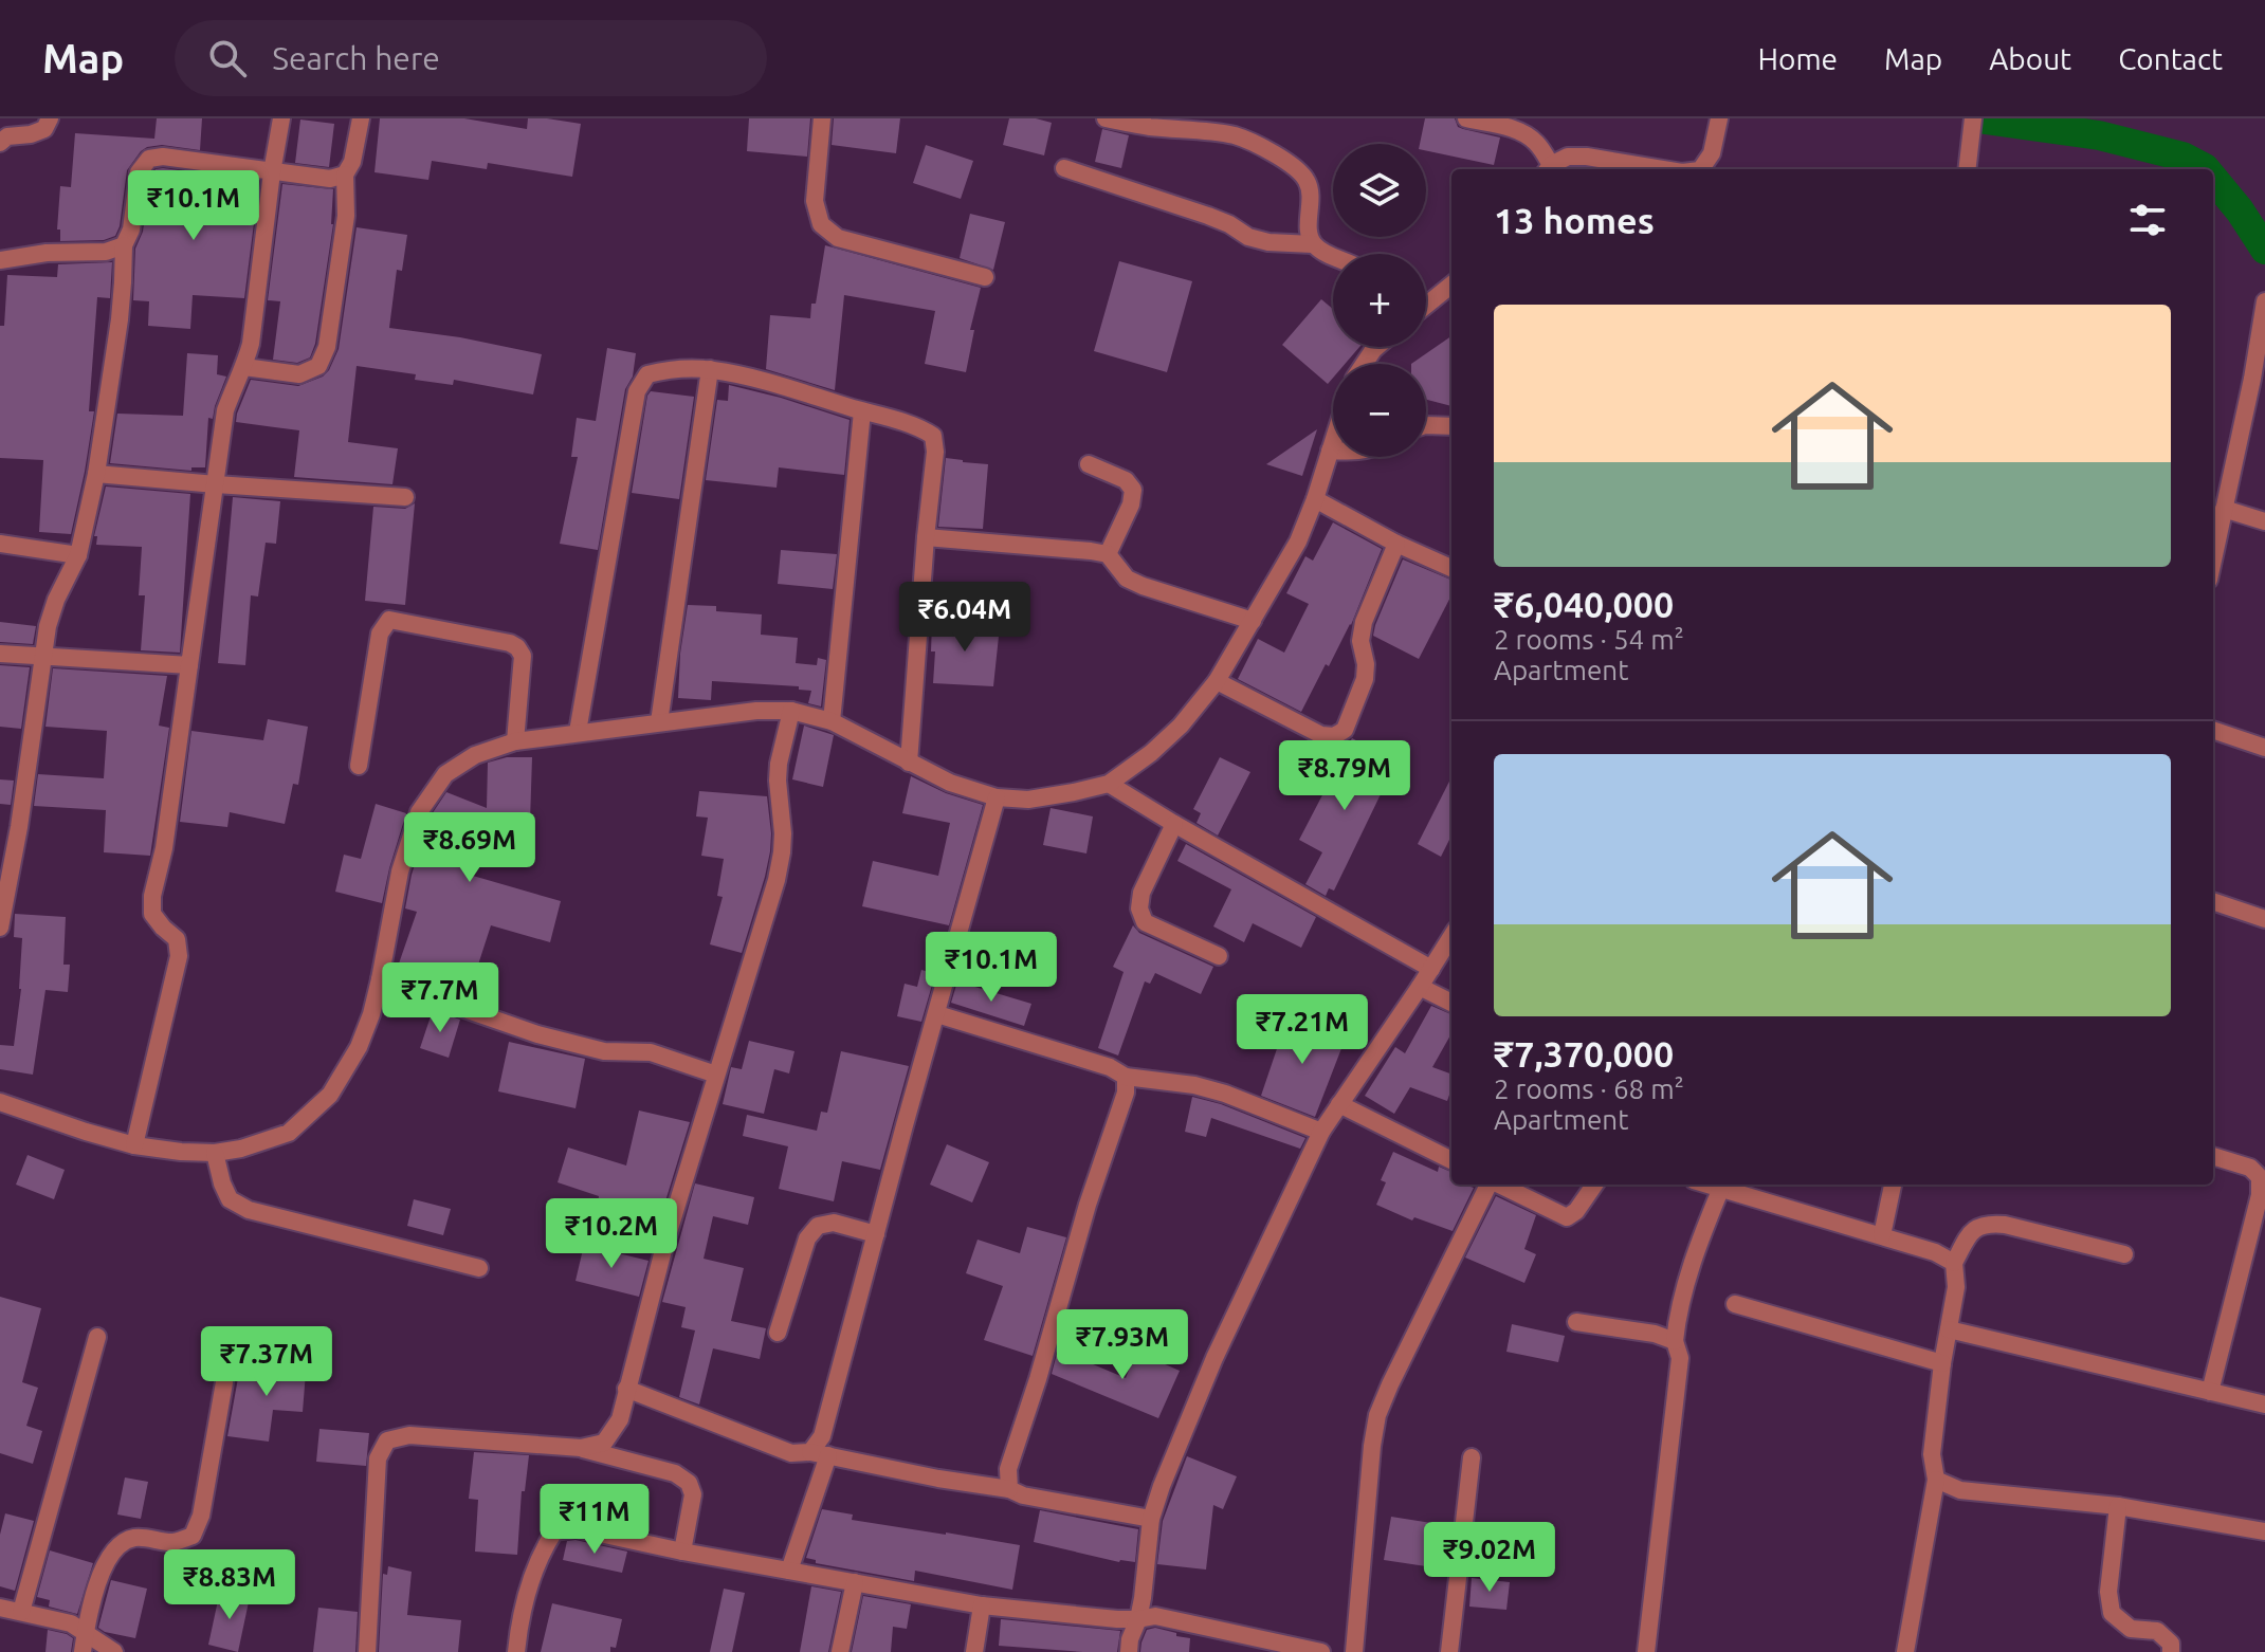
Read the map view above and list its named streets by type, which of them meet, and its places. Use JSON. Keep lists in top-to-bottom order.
{
  "page": {
    "header": "Map",
    "search": "Search here",
    "nav": [
      "Home",
      "Map",
      "About",
      "Contact"
    ],
    "map_buttons": ["+", "−"],
    "heading": "13 homes",
    "price": [
      "₹10.1M",
      "₹6.04M",
      "₹8.79M",
      "₹8.69M",
      "₹10.1M",
      "₹7.7M",
      "₹7.21M",
      "₹10.2M",
      "₹7.93M",
      "₹7.37M",
      "₹11M",
      "₹9.02M",
      "₹8.83M"
    ],
    "list": [
      {
        "name": "₹6,040,000",
        "note": "2 rooms · 54 m² · Apartment"
      },
      {
        "name": "₹7,370,000",
        "note": "2 rooms · 68 m² · Apartment"
      }
    ]
  }
}
